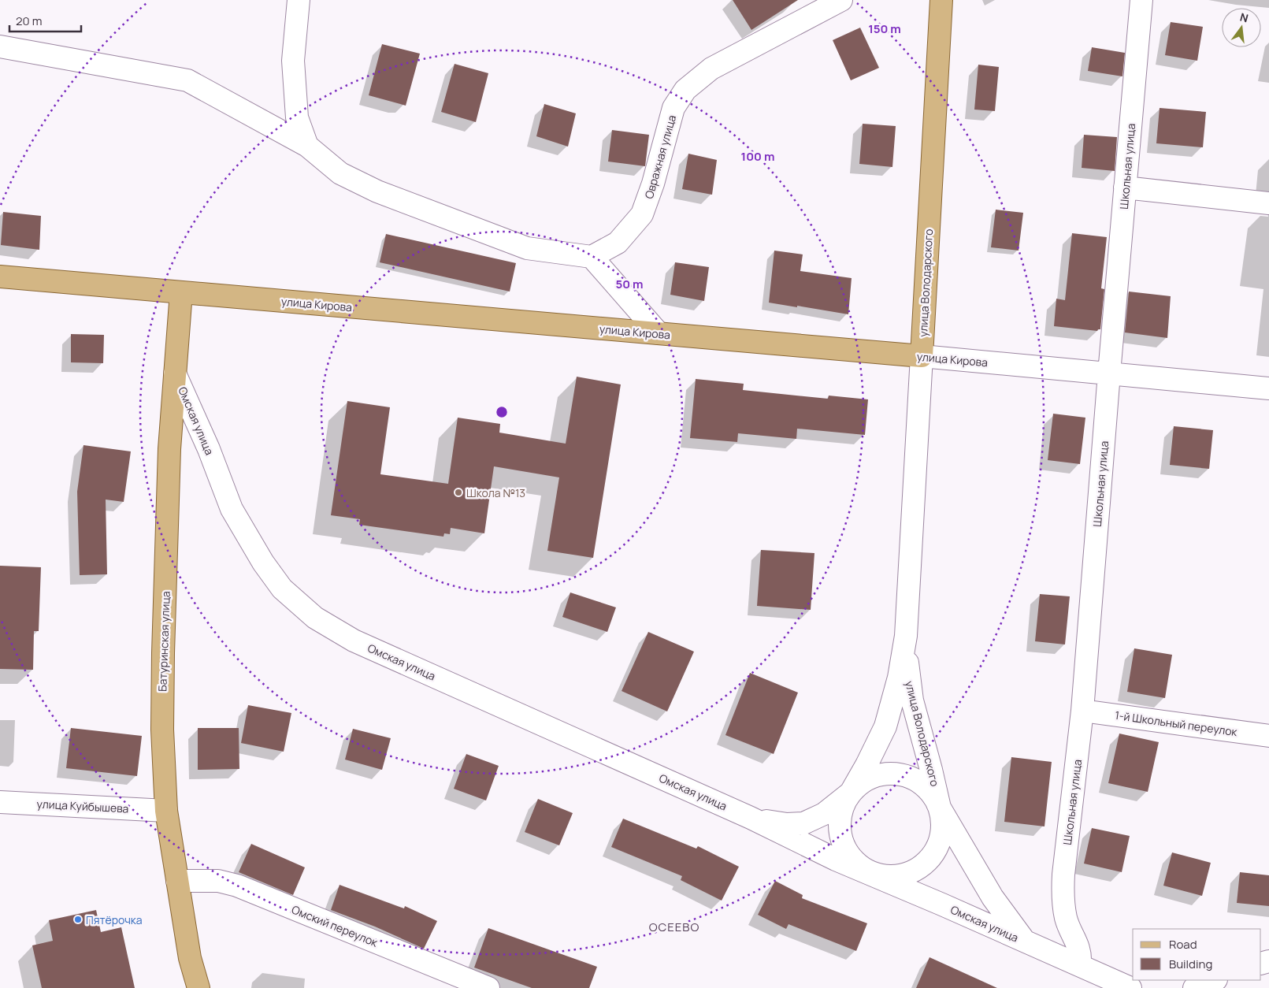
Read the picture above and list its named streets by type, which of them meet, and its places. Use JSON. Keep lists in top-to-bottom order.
{
  "streets": {
    "main road": ["улица Володарского", "улица Кирова", "Батуринская улица"],
    "street": [
      "Овражная улица",
      "Школьная улица",
      "Омская улица",
      "1-й Школьный переулок",
      "улица Куйбышева",
      "Омский переулок"
    ]
  },
  "crossings": [
    ["Школьная улица", "улица Кирова"],
    ["Школьная улица", "Омская улица"],
    ["Школьная улица", "1-й Школьный переулок"],
    ["улица Володарского", "улица Кирова"],
    ["улица Володарского", "Омская улица"],
    ["улица Кирова", "Батуринская улица"],
    ["Омская улица", "Батуринская улица"],
    ["Батуринская улица", "улица Куйбышева"],
    ["Батуринская улица", "Омский переулок"]
  ],
  "districts": ["ОСЕЕВО"],
  "places": ["Школа №13", "Пятёрочка"],
  "legend": ["Road", "Building"],
  "scale_bar": "20 m",
  "north": "top",
  "rings": ["150 m", "100 m", "50 m"]
}
